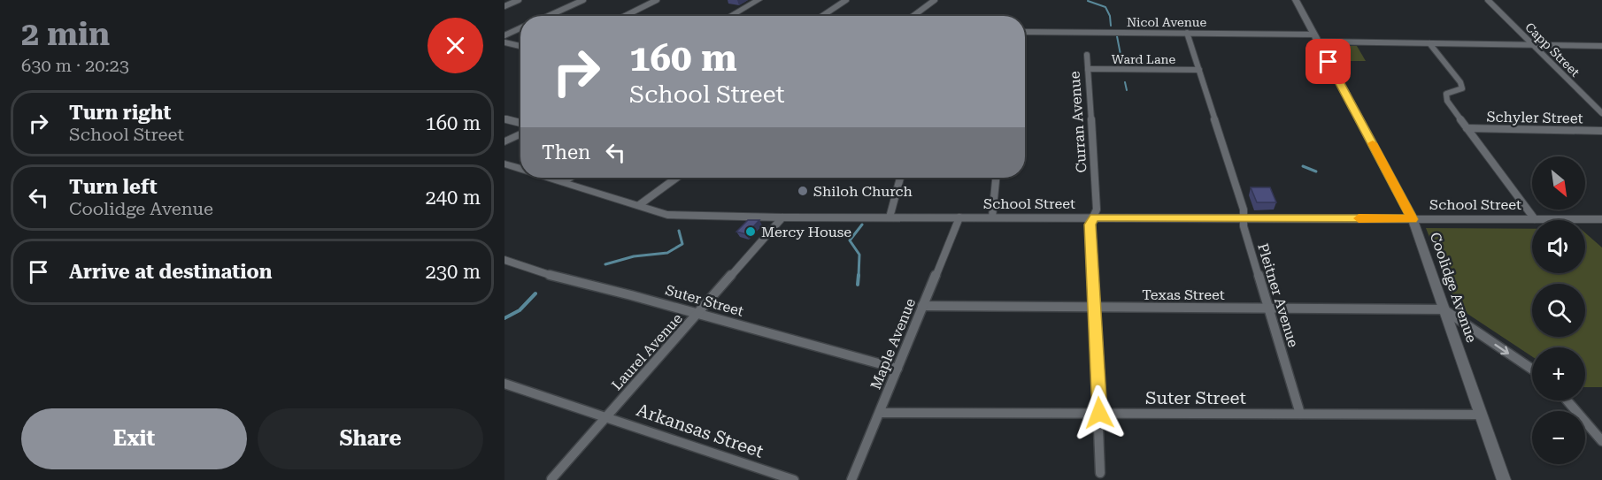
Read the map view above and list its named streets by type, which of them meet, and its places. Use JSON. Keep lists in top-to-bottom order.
{
  "streets": {
    "street": [
      "Nicol Avenue",
      "Capp Street",
      "Ward Lane",
      "Schyler Street",
      "Curran Avenue",
      "School Street",
      "Coolidge Avenue",
      "Texas Street",
      "Pleitner Avenue",
      "Suter Street",
      "Maple Avenue",
      "Laurel Avenue",
      "Arkansas Street"
    ]
  },
  "crossings": [
    ["Nicol Avenue", "Capp Street"],
    ["Nicol Avenue", "Coolidge Avenue"],
    ["Nicol Avenue", "Pleitner Avenue"],
    ["Ward Lane", "Curran Avenue"],
    ["Ward Lane", "Pleitner Avenue"],
    ["Curran Avenue", "School Street"],
    ["Curran Avenue", "Texas Street"],
    ["Curran Avenue", "Suter Street"],
    ["School Street", "Coolidge Avenue"],
    ["School Street", "Pleitner Avenue"],
    ["School Street", "Maple Avenue"],
    ["School Street", "Laurel Avenue"],
    ["Coolidge Avenue", "Texas Street"],
    ["Coolidge Avenue", "Suter Street"],
    ["Texas Street", "Pleitner Avenue"],
    ["Texas Street", "Maple Avenue"],
    ["Pleitner Avenue", "Suter Street"],
    ["Suter Street", "Maple Avenue"],
    ["Suter Street", "Laurel Avenue"],
    ["Laurel Avenue", "Arkansas Street"]
  ],
  "places": ["Shiloh Church", "Mercy House"],
  "north": "bottom right",
  "page": {
    "heading": ["2 min", "630 m · 20:23"],
    "turn": ["160 m", "School Street"],
    "list": [
      {
        "name": "Turn right",
        "note": "School Street",
        "value": "160 m"
      },
      {
        "name": "Turn left",
        "note": "Coolidge Avenue",
        "value": "240 m"
      },
      {
        "name": "Arrive at destination",
        "value": "230 m"
      }
    ],
    "then": "Then",
    "map_buttons": ["+", "−"],
    "buttons": ["Exit", "Share"]
  }
}
